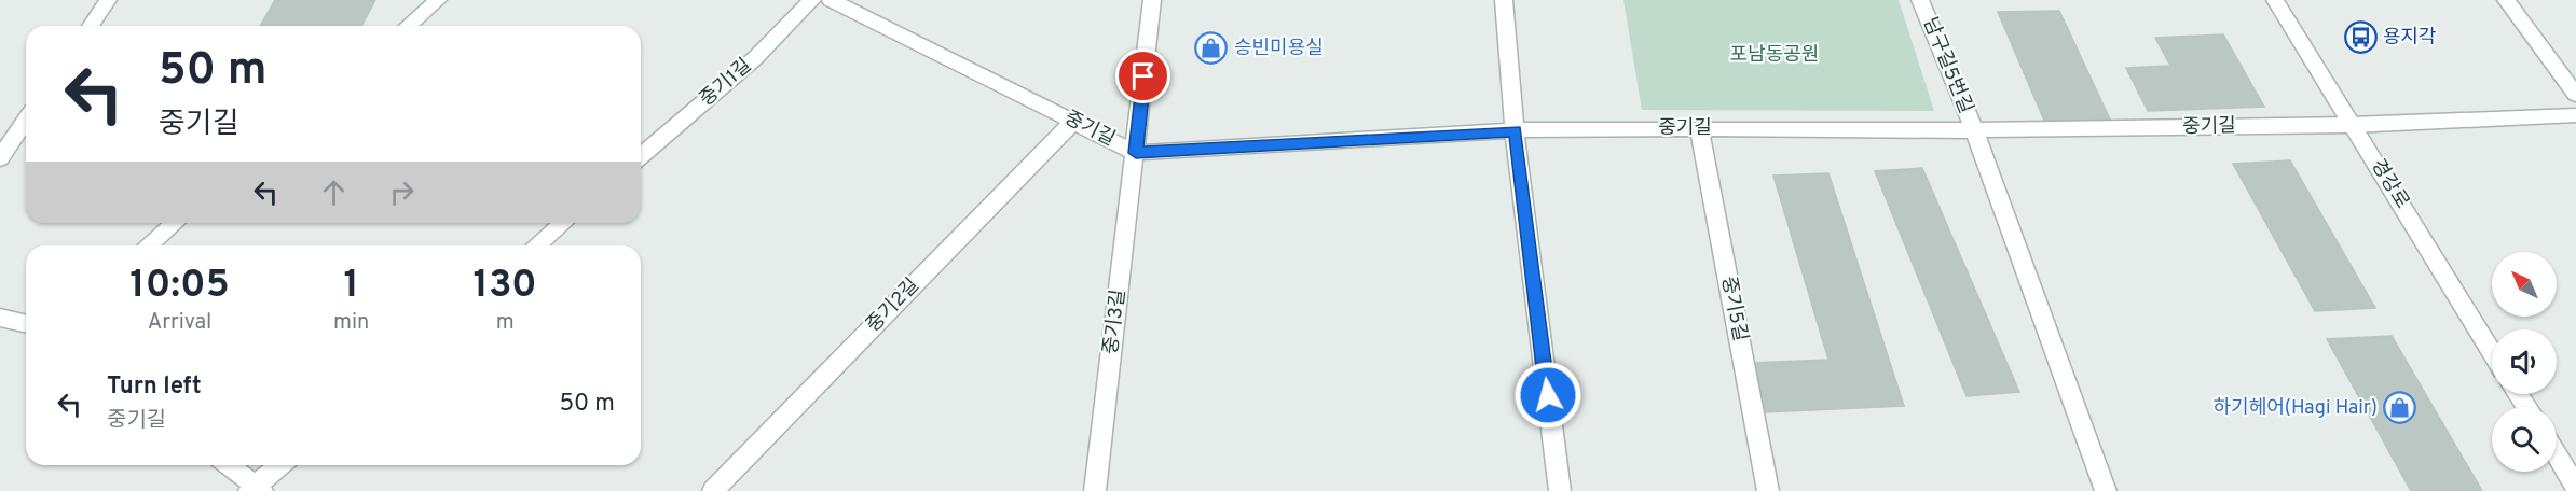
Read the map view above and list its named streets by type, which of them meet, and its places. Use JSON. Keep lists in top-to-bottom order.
{
  "streets": {
    "street": [
      "남구길5번길",
      "중기1길",
      "중기길",
      "경강로",
      "중기2길",
      "중기5길",
      "중기3길"
    ]
  },
  "crossings": [
    ["남구길5번길", "중기길"],
    ["중기길", "경강로"],
    ["중기길", "중기2길"],
    ["중기길", "중기5길"],
    ["중기길", "중기3길"]
  ],
  "parks": ["포남동공원"],
  "places": {
    "bus stop": ["용지각"],
    "shop": ["승빈미용실", "하기헤어(Hagi Hair)"]
  },
  "north": "top left",
  "page": {
    "turn": ["50 m", "중기길"],
    "eta": [
      "10:05",
      "Arrival",
      "1",
      "min",
      "130",
      "m"
    ],
    "list": [
      {
        "name": "Turn left",
        "note": "중기길",
        "value": "50 m"
      }
    ]
  }
}
